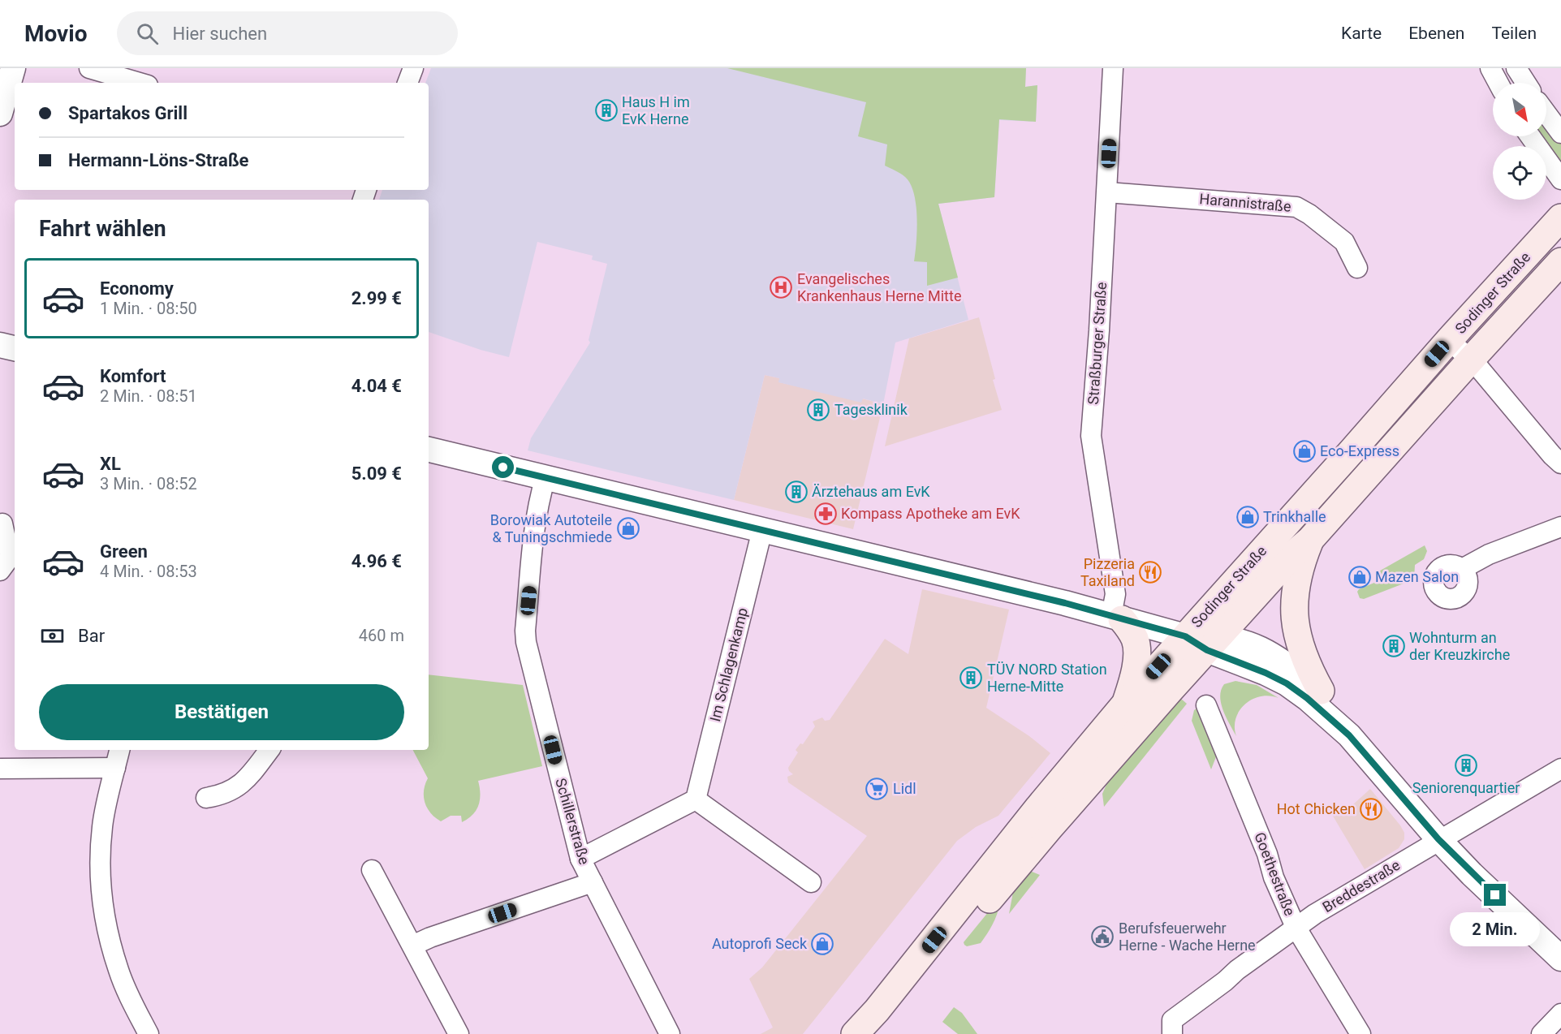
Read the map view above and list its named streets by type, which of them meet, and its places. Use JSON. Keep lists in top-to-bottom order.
{
  "streets": {
    "main road": ["Sodinger Straße"],
    "street": [
      "Harannistraße",
      "Straßburger Straße",
      "Im Schlagenkamp",
      "Schillerstraße",
      "Goethestraße",
      "Breddestraße"
    ]
  },
  "crossings": [
    ["Harannistraße", "Straßburger Straße"],
    ["Goethestraße", "Breddestraße"]
  ],
  "places": {
    "building": [
      "Haus H im EvK Herne",
      "Tagesklinik",
      "Ärztehaus am EvK",
      "Wohnturm an der Kreuzkirche",
      "TÜV NORD Station Herne-Mitte",
      "Seniorenquartier"
    ],
    "hospital": ["Evangelisches Krankenhaus Herne Mitte"],
    "shop": [
      "Eco-Express",
      "Trinkhalle",
      "Borowiak Autoteile & Tuningschmiede",
      "Mazen Salon",
      "Autoprofi Seck"
    ],
    "pharmacy": ["Kompass Apotheke am EvK"],
    "restaurant": ["Pizzeria Taxiland", "Hot Chicken"],
    "supermarket": ["Lidl"],
    "public building": ["Berufsfeuerwehr Herne - Wache Herne"]
  },
  "north": "bottom right",
  "page": {
    "header": "Movio",
    "search": "Hier suchen",
    "nav": ["Karte", "Ebenen", "Teilen"],
    "banner": ["Spartakos Grill", "Hermann-Löns-Straße"],
    "heading": "Fahrt wählen",
    "list": [
      {
        "name": "Economy",
        "note": "1 Min. · 08:50",
        "value": "2.99 €"
      },
      {
        "name": "Komfort",
        "note": "2 Min. · 08:51",
        "value": "4.04 €"
      },
      {
        "name": "XL",
        "note": "3 Min. · 08:52",
        "value": "5.09 €"
      },
      {
        "name": "Green",
        "note": "4 Min. · 08:53",
        "value": "4.96 €"
      }
    ],
    "pay": ["Bar", "460 m"],
    "buttons": "Bestätigen",
    "bubble": "2 Min."
  }
}
